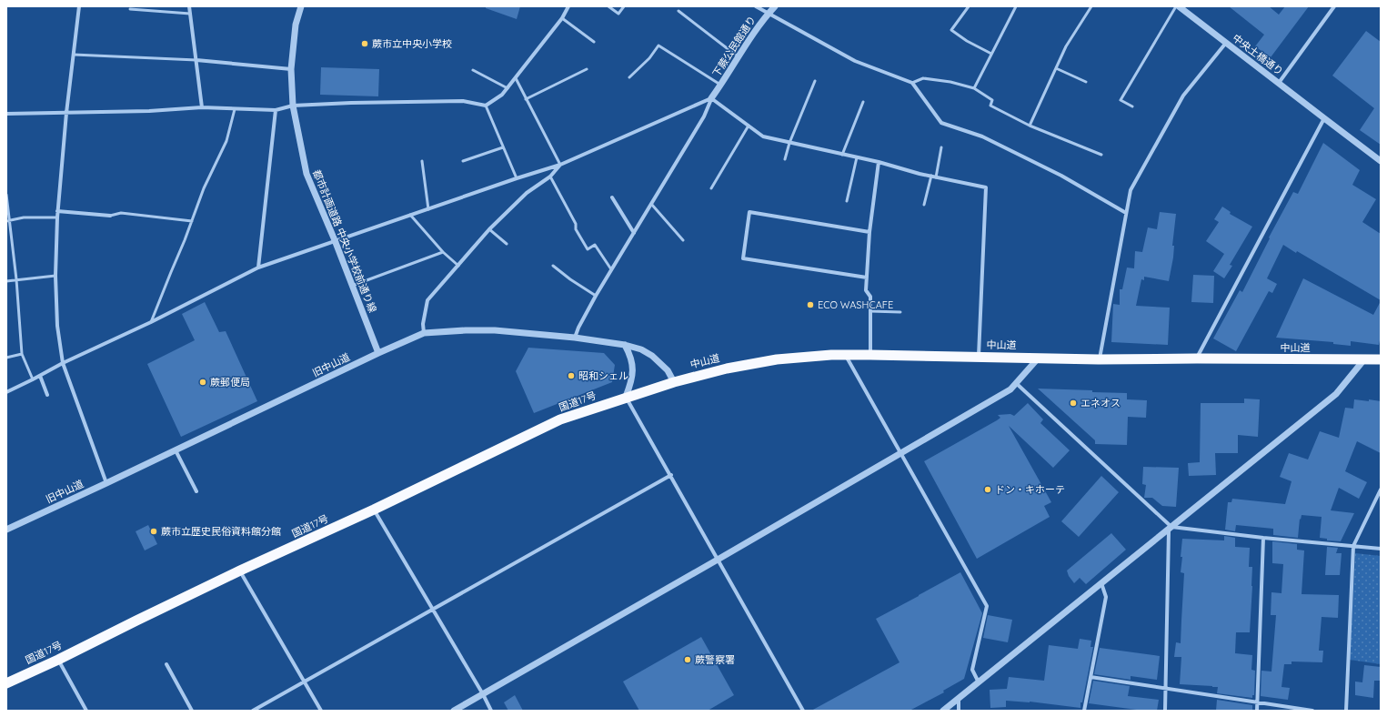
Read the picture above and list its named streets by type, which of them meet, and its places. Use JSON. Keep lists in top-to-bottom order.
{
  "streets": {
    "highway": ["中山道", "国道17号"],
    "street": [
      "下蕨公民館通り",
      "中央土橋通り",
      "都市計画道路 中央小学校前通り線",
      "旧中山道"
    ]
  },
  "crossings": [
    ["都市計画道路 中央小学校前通り線", "旧中山道"],
    ["中山道", "旧中山道"],
    ["中山道", "国道17号"]
  ],
  "places": [
    "蕨市立中央小学校",
    "ECO WASHCAFE",
    "昭和シェル",
    "蕨郵便局",
    "エネオス",
    "ドン・キホーテ",
    "蕨市立歴史民俗資料館分館",
    "蕨警察署"
  ]
}
